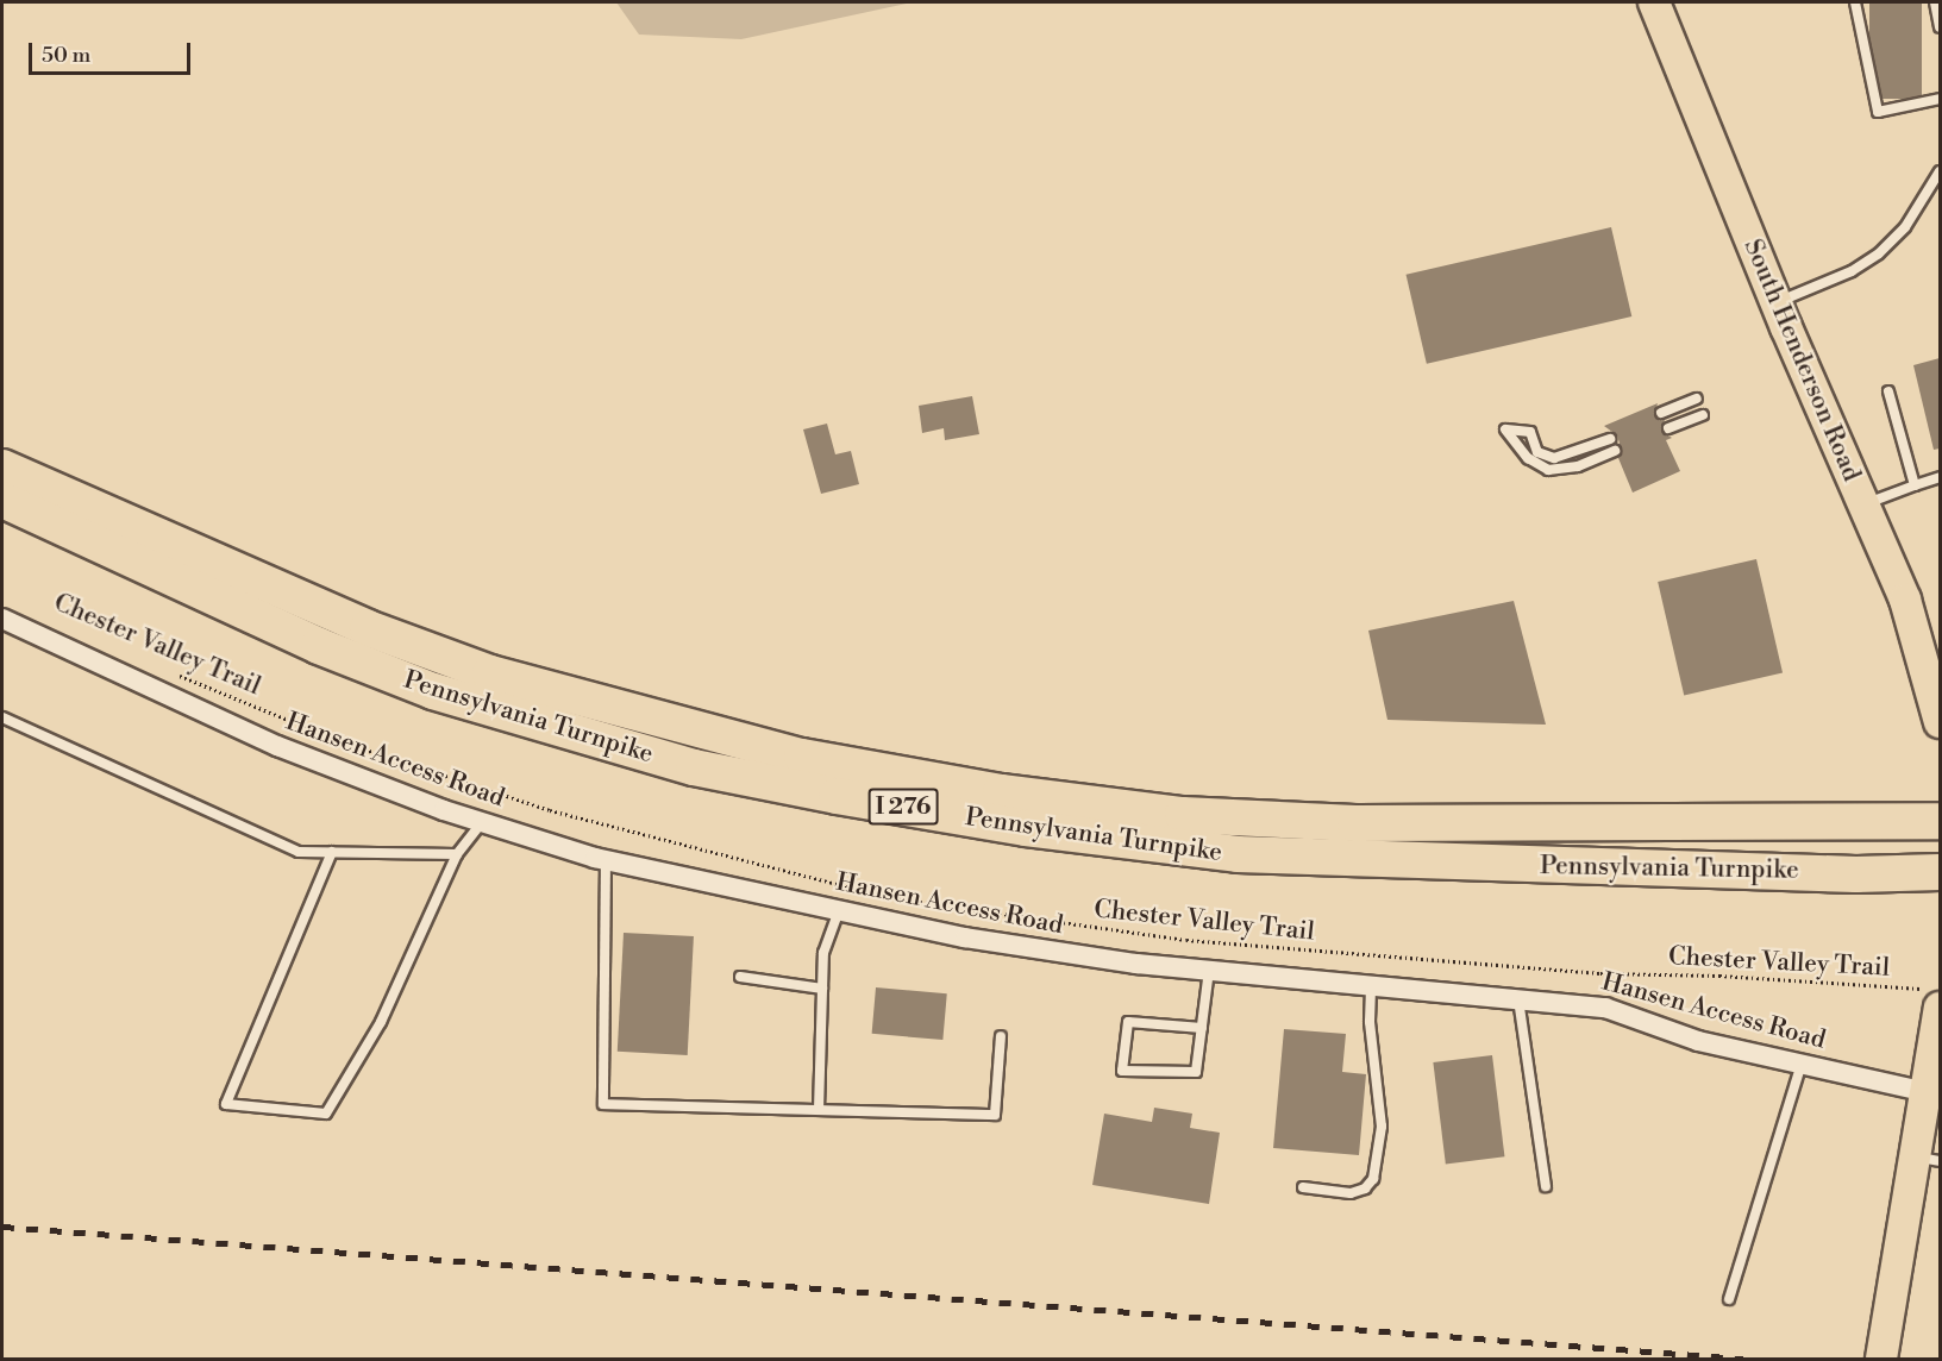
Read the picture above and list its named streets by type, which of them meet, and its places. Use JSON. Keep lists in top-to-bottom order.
{
  "streets": {
    "highway": ["Pennsylvania Turnpike", "I 276"],
    "main road": ["South Henderson Road"],
    "street": ["Hansen Access Road"],
    "path": ["Chester Valley Trail"]
  },
  "scale_bar": "50 m"
}
